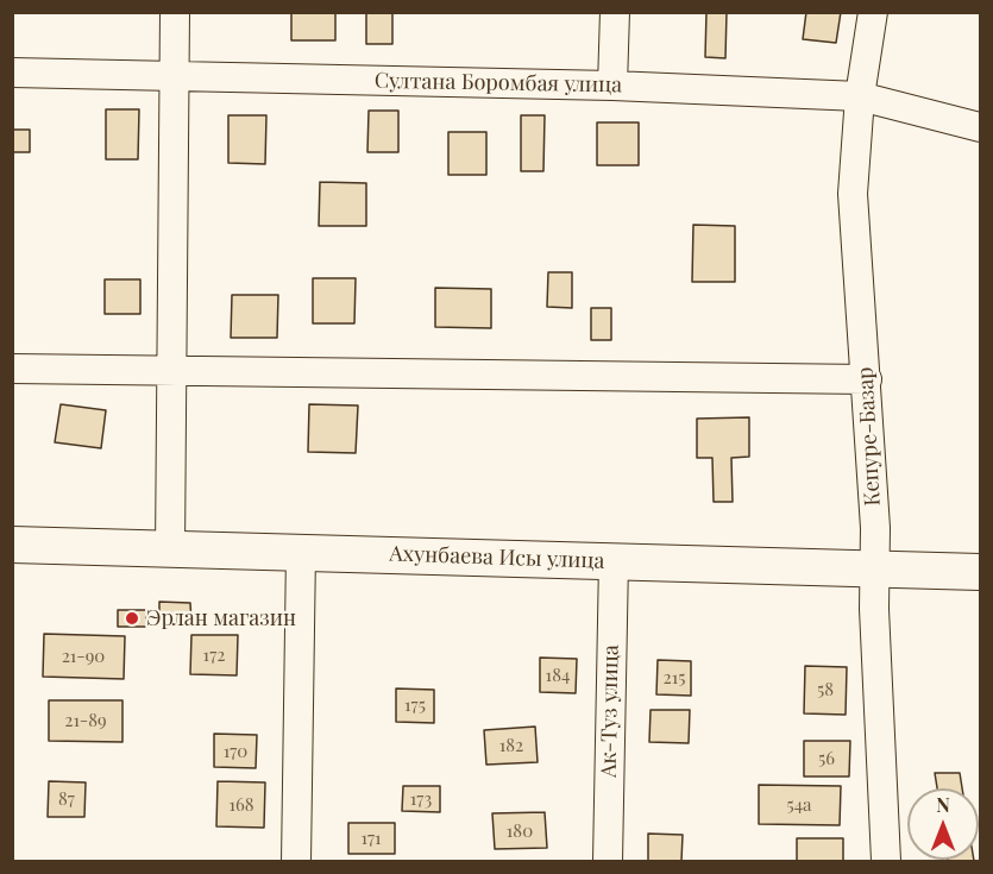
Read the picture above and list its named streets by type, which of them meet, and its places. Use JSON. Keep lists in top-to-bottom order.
{
  "streets": {
    "main road": ["Ахунбаева Исы улица"],
    "street": ["Султана Боромбая улица", "Кепуре-Базар", "Ак-Туз улица"]
  },
  "crossings": [
    ["Султана Боромбая улица", "Кепуре-Базар"],
    ["Кепуре-Базар", "Ахунбаева Исы улица"],
    ["Ахунбаева Исы улица", "Ак-Туз улица"]
  ],
  "places": ["Эрлан магазин"],
  "house_numbers": [
    "172",
    "21-90",
    "184",
    "215",
    "58",
    "175",
    "21-89",
    "182",
    "170",
    "56",
    "87",
    "173",
    "168",
    "54а",
    "180",
    "171"
  ],
  "north": "top"
}
